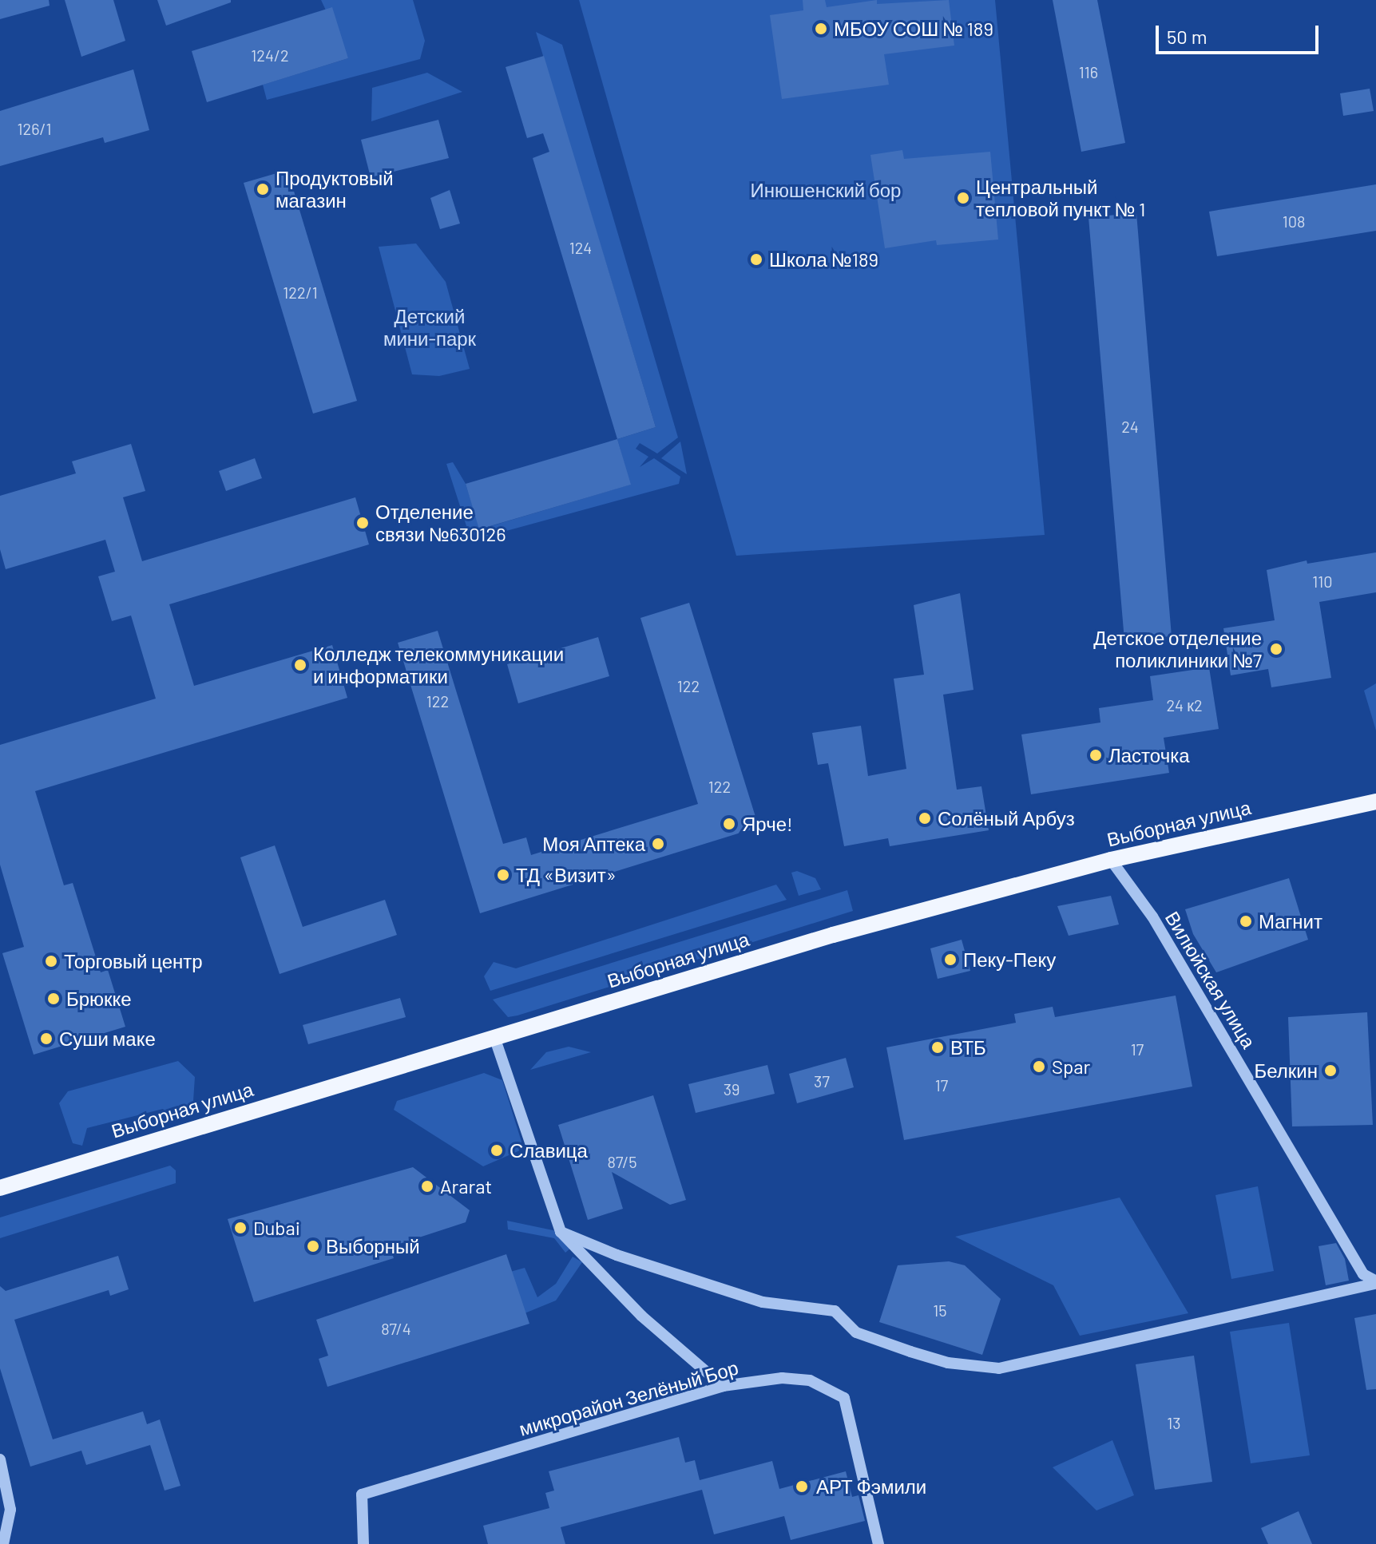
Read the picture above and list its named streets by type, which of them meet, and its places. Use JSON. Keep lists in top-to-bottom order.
{
  "streets": {
    "main road": ["Выборная улица"],
    "street": ["Вилюйская улица", "микрорайон Зелёный Бор"]
  },
  "crossings": [
    ["Выборная улица", "Вилюйская улица"]
  ],
  "parks": ["Инюшенский бор", "Детский мини-парк"],
  "places": [
    "МБОУ СОШ № 189",
    "Продуктовый магазин",
    "Центральный тепловой пункт № 1",
    "Школа №189",
    "Отделение связи №630126",
    "Детское отделение поликлиники №7",
    "Колледж телекоммуникации и информатики",
    "Ласточка",
    "Солёный Арбуз",
    "Ярче!",
    "Моя Аптека",
    "ТД «Визит»",
    "Магнит",
    "Пеку-Пеку",
    "Торговый центр",
    "Брюкке",
    "Суши маке",
    "ВТБ",
    "Spar",
    "Белкин",
    "Славица",
    "Ararat",
    "Dubai",
    "Выборный",
    "АРТ Фэмили"
  ],
  "house_numbers": [
    "124/2",
    "116",
    "126/1",
    "108",
    "124",
    "122/1",
    "24",
    "110",
    "122",
    "122",
    "24 к2",
    "122",
    "17",
    "37",
    "17",
    "39",
    "87/5",
    "15",
    "87/4",
    "13"
  ],
  "scale_bar": "50 m"
}
